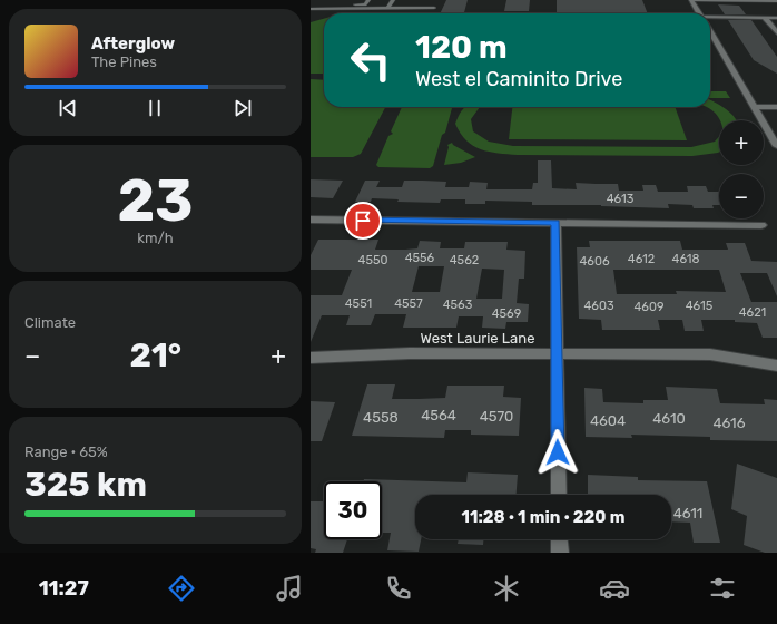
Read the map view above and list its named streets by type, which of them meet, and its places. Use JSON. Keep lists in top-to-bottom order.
{
  "streets": {
    "street": ["West Laurie Lane"]
  },
  "house_numbers": [
    "4613",
    "4556",
    "4612",
    "4618",
    "4550",
    "4562",
    "4606",
    "4551",
    "4557",
    "4563",
    "4603",
    "4615",
    "4609",
    "4621",
    "4569",
    "4564",
    "4570",
    "4558",
    "4610",
    "4604",
    "4616",
    "4611"
  ],
  "page": {
    "turn": ["120 m", "West el Caminito Drive"],
    "song": ["Afterglow", "The Pines"],
    "map_buttons": ["+", "−"],
    "tile": [
      ["23", "km/h"],
      "Climate",
      ["Range · 65%", "325 km"]
    ],
    "heat": ["−", "21°", "+"],
    "limit": "30",
    "trip": "11:28 · 1 min · 220 m",
    "tabs": "11:27"
  }
}
